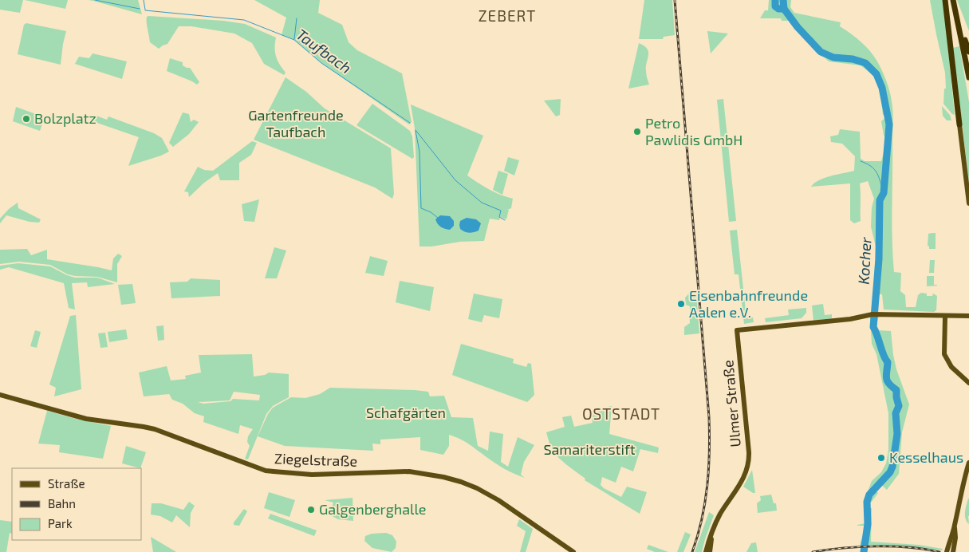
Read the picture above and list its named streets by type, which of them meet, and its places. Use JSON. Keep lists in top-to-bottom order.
{
  "streets": {
    "main road": ["Ulmer Straße", "Ziegelstraße"]
  },
  "districts": ["ZEBERT", "OSTSTADT"],
  "water": ["Taufbach", "Kocher"],
  "parks": ["Gartenfreunde Taufbach", "Schafgärten", "Samariterstift"],
  "places": [
    "Bolzplatz",
    "Petro Pawlidis GmbH",
    "Eisenbahnfreunde Aalen e.V.",
    "Kesselhaus",
    "Galgenberghalle"
  ],
  "legend": ["Straße", "Bahn", "Park"]
}
